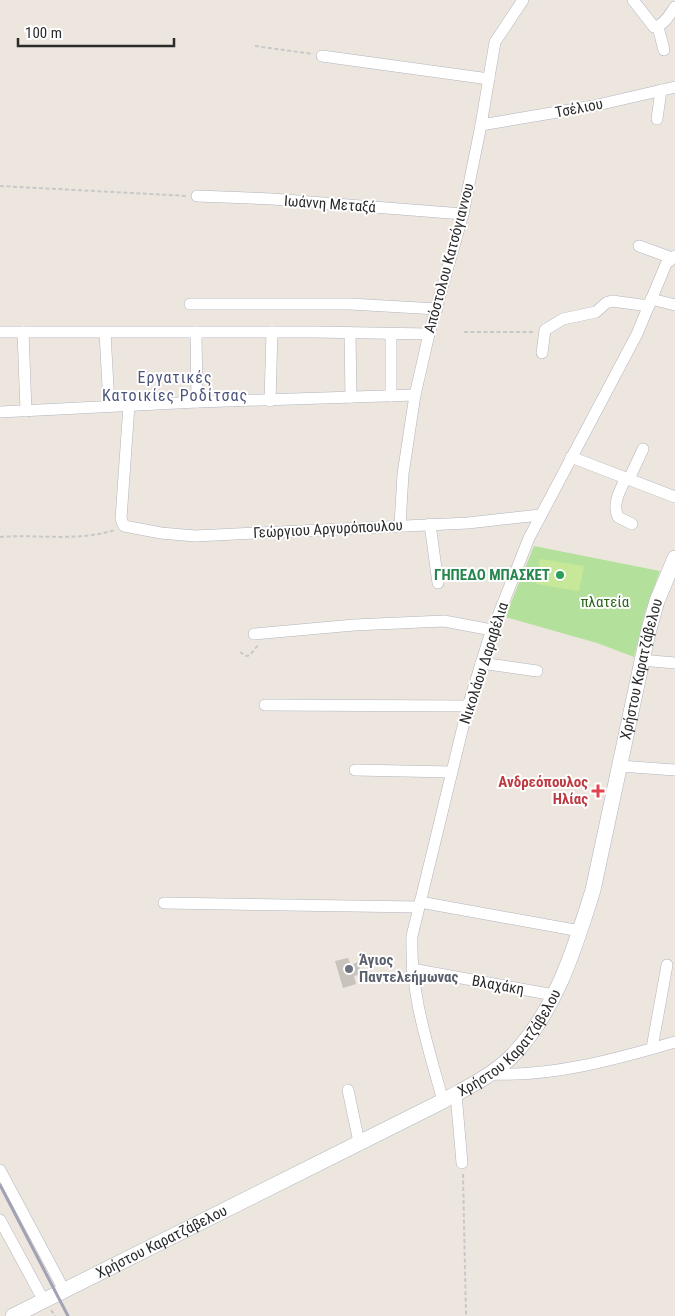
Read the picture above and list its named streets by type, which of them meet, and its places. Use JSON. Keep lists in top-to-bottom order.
{
  "streets": {
    "street": [
      "Τσέλιου",
      "Ιωάννη Μεταξά",
      "Απόστολου Κατσόγιαννου",
      "Γεώργιου Αργυρόπουλου",
      "Νικολάου Δαραβέλια",
      "Χρήστου Καρατζάβελου",
      "Βλαχάκη"
    ]
  },
  "crossings": [
    ["Τσέλιου", "Απόστολου Κατσόγιαννου"],
    ["Ιωάννη Μεταξά", "Απόστολου Κατσόγιαννου"],
    ["Απόστολου Κατσόγιαννου", "Γεώργιου Αργυρόπουλου"],
    ["Γεώργιου Αργυρόπουλου", "Νικολάου Δαραβέλια"],
    ["Νικολάου Δαραβέλια", "Χρήστου Καρατζάβελου"],
    ["Νικολάου Δαραβέλια", "Βλαχάκη"],
    ["Χρήστου Καρατζάβελου", "Βλαχάκη"]
  ],
  "districts": ["Εργατικές Κατοικίες Ροδίτσας"],
  "parks": ["πλατεία"],
  "places": {
    "other": ["ΓΗΠΕΔΟ ΜΠΑΣΚΕΤ", "Άγιος Παντελεήμωνας"],
    "health": ["Ανδρεόπουλος Ηλίας"]
  },
  "scale_bar": "100 m"
}
